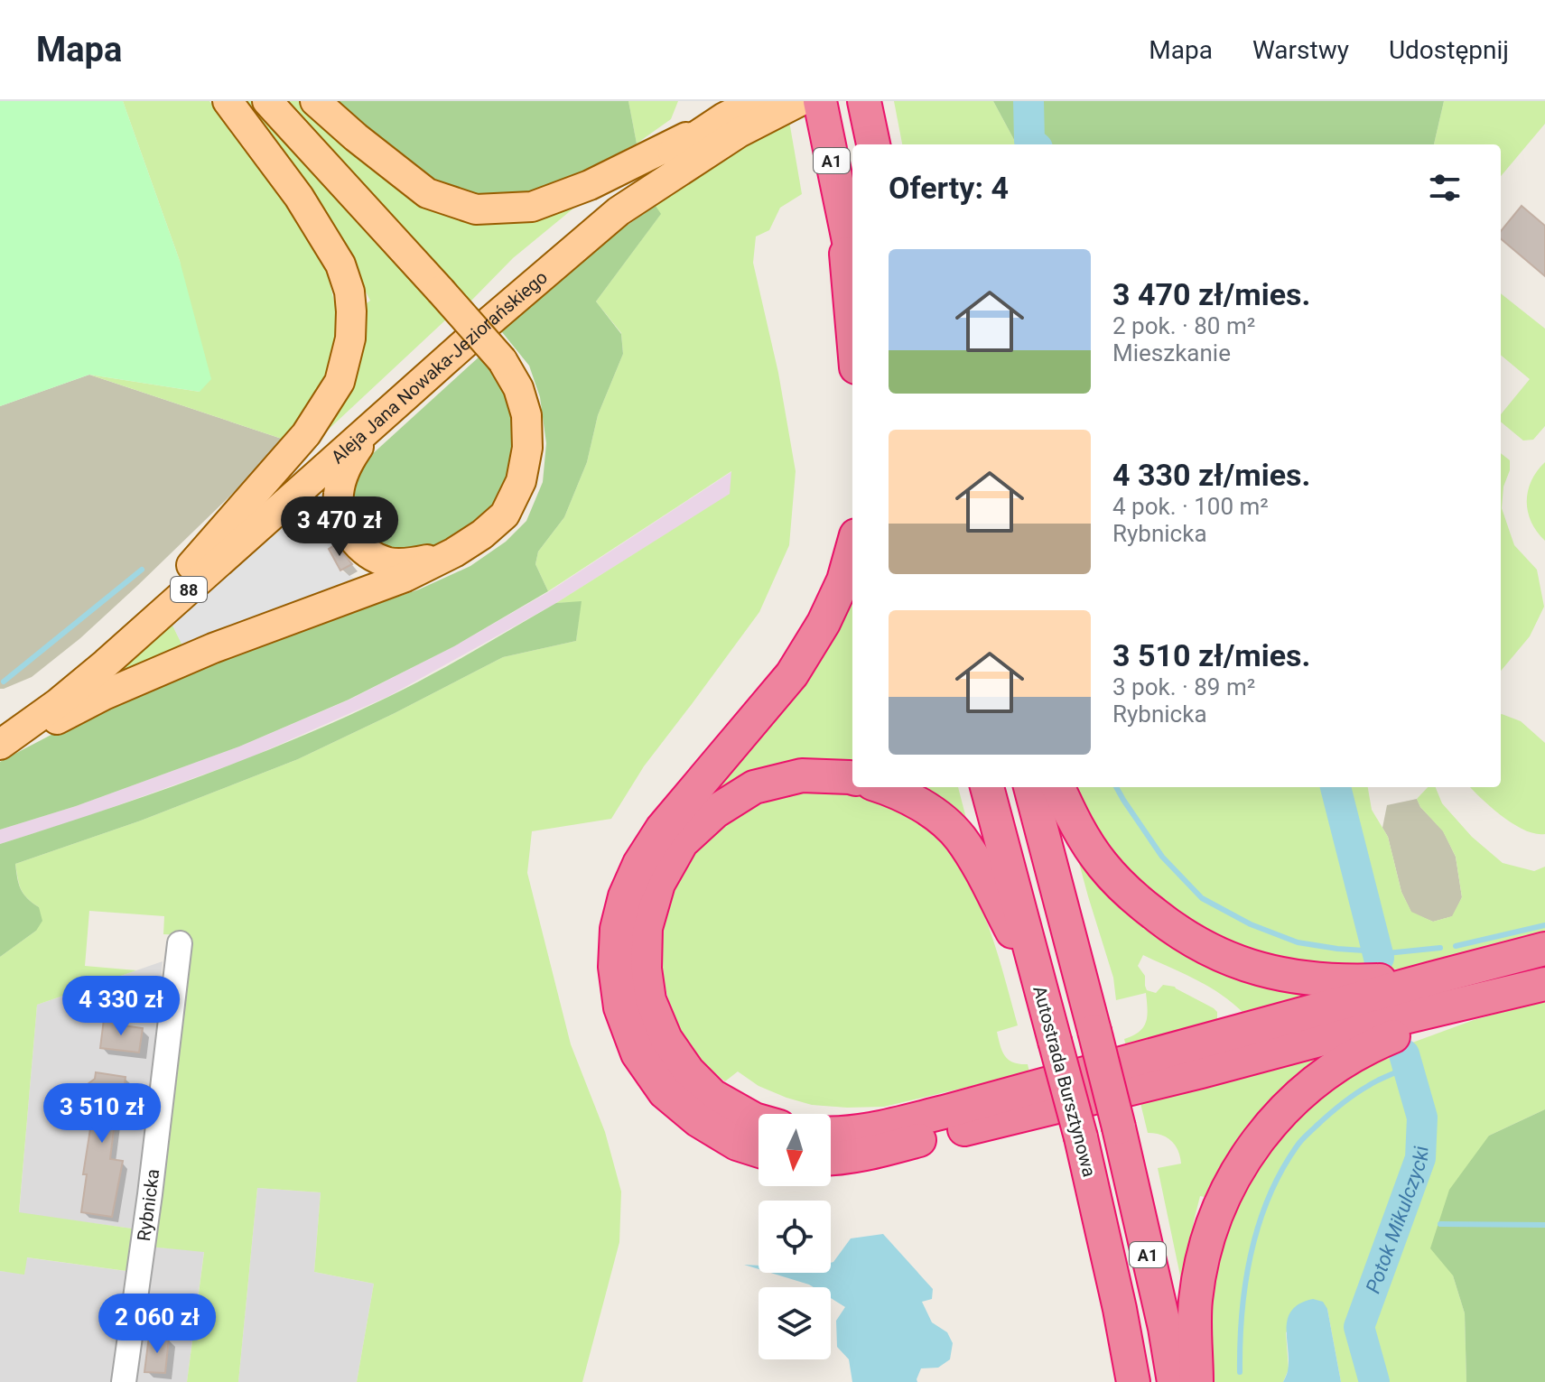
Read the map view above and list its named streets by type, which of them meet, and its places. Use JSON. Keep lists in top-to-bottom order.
{
  "streets": {
    "highway": ["A1", "Autostrada Bursztynowa"],
    "main road": ["Aleja Jana Nowaka-Jeziorańskiego", "88"],
    "street": ["Rybnicka"]
  },
  "water": ["Potok Mikulczycki"],
  "north": "bottom",
  "page": {
    "header": "Mapa",
    "nav": ["Mapa", "Warstwy", "Udostępnij"],
    "heading": "Oferty: 4",
    "list": [
      {
        "name": "3 470 zł/mies.",
        "note": "2 pok. · 80 m² · Mieszkanie"
      },
      {
        "name": "4 330 zł/mies.",
        "note": "4 pok. · 100 m² · Rybnicka"
      },
      {
        "name": "3 510 zł/mies.",
        "note": "3 pok. · 89 m² · Rybnicka"
      }
    ],
    "price": [
      "3 470 zł",
      "4 330 zł",
      "3 510 zł",
      "2 060 zł"
    ]
  }
}
